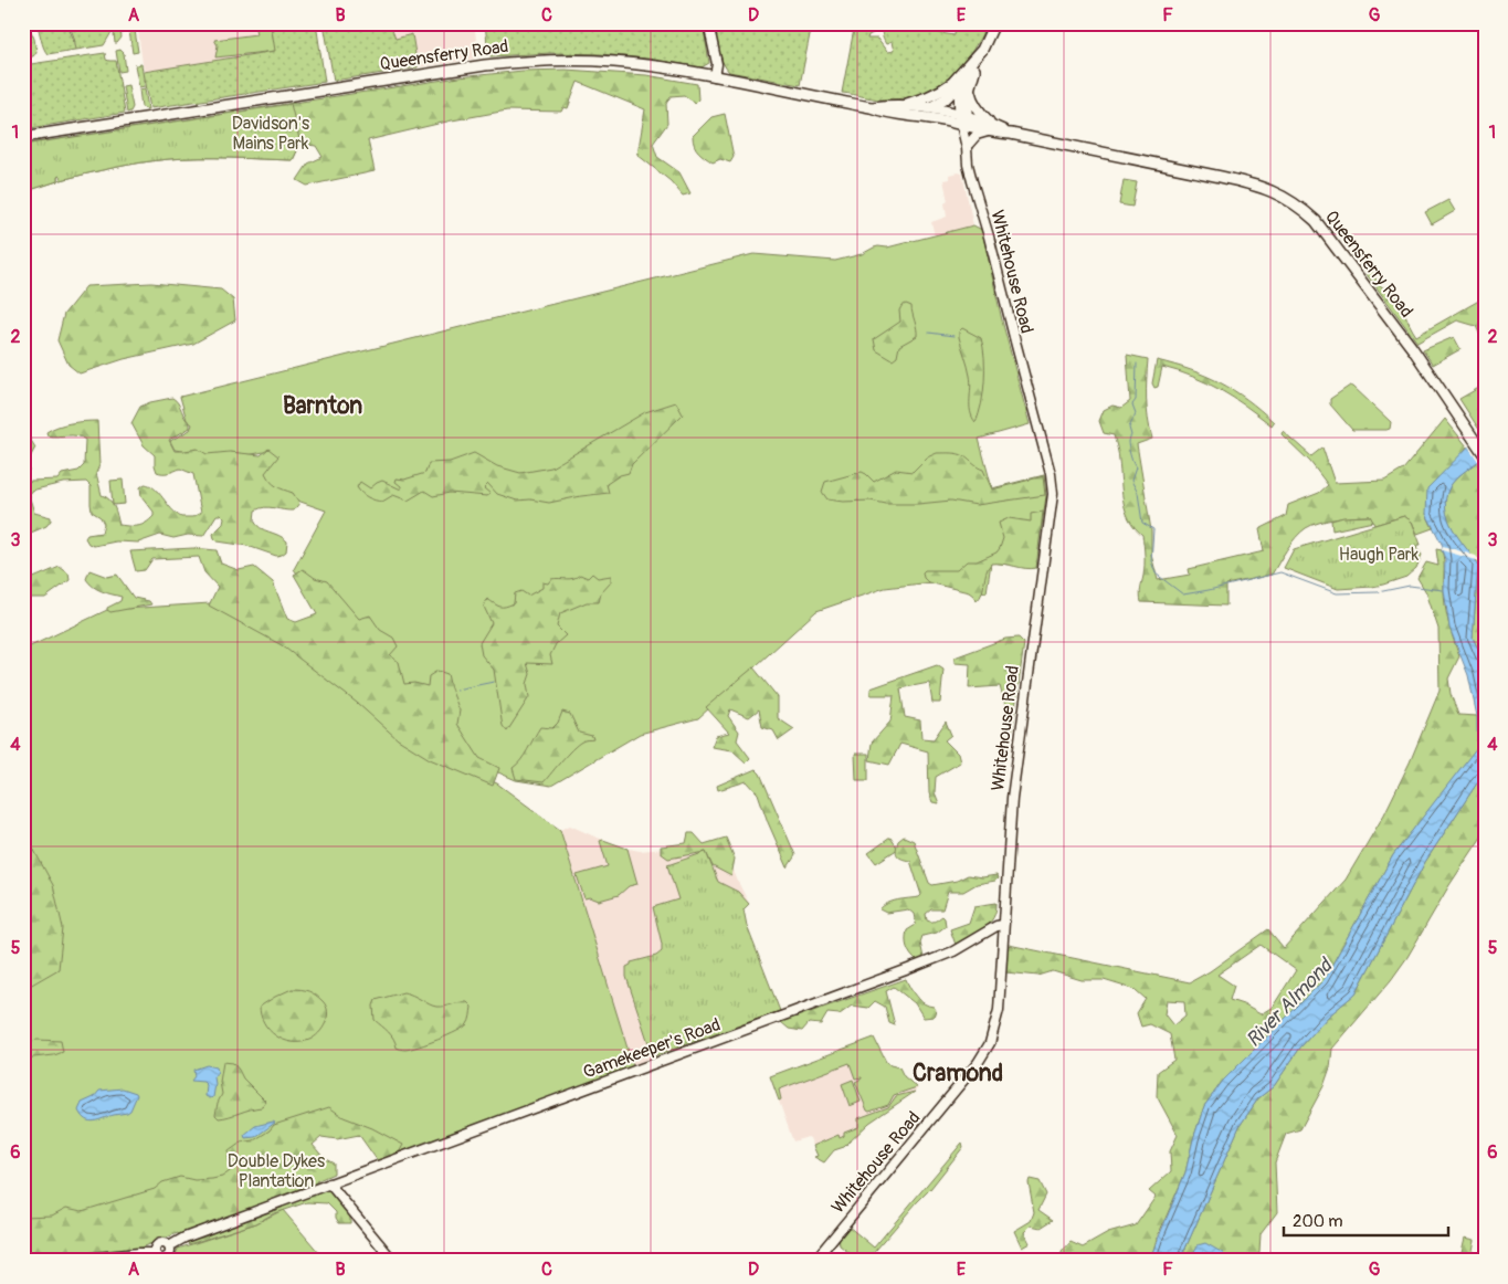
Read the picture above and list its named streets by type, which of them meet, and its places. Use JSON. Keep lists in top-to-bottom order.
{
  "streets": {
    "main road": ["Queensferry Road"],
    "street": ["Whitehouse Road", "Gamekeeper's Road"]
  },
  "crossings": [
    ["Queensferry Road", "Whitehouse Road"],
    ["Whitehouse Road", "Gamekeeper's Road"]
  ],
  "districts": ["Barnton", "Cramond"],
  "water": ["River Almond"],
  "parks": ["Davidson's Mains Park", "Haugh Park", "Double Dykes Plantation"],
  "scale_bar": "200 m",
  "grid": {
    "columns": [
      "A",
      "B",
      "C",
      "D",
      "E",
      "F",
      "G"
    ],
    "rows": [
      "1",
      "2",
      "3",
      "4",
      "5",
      "6"
    ]
  }
}
